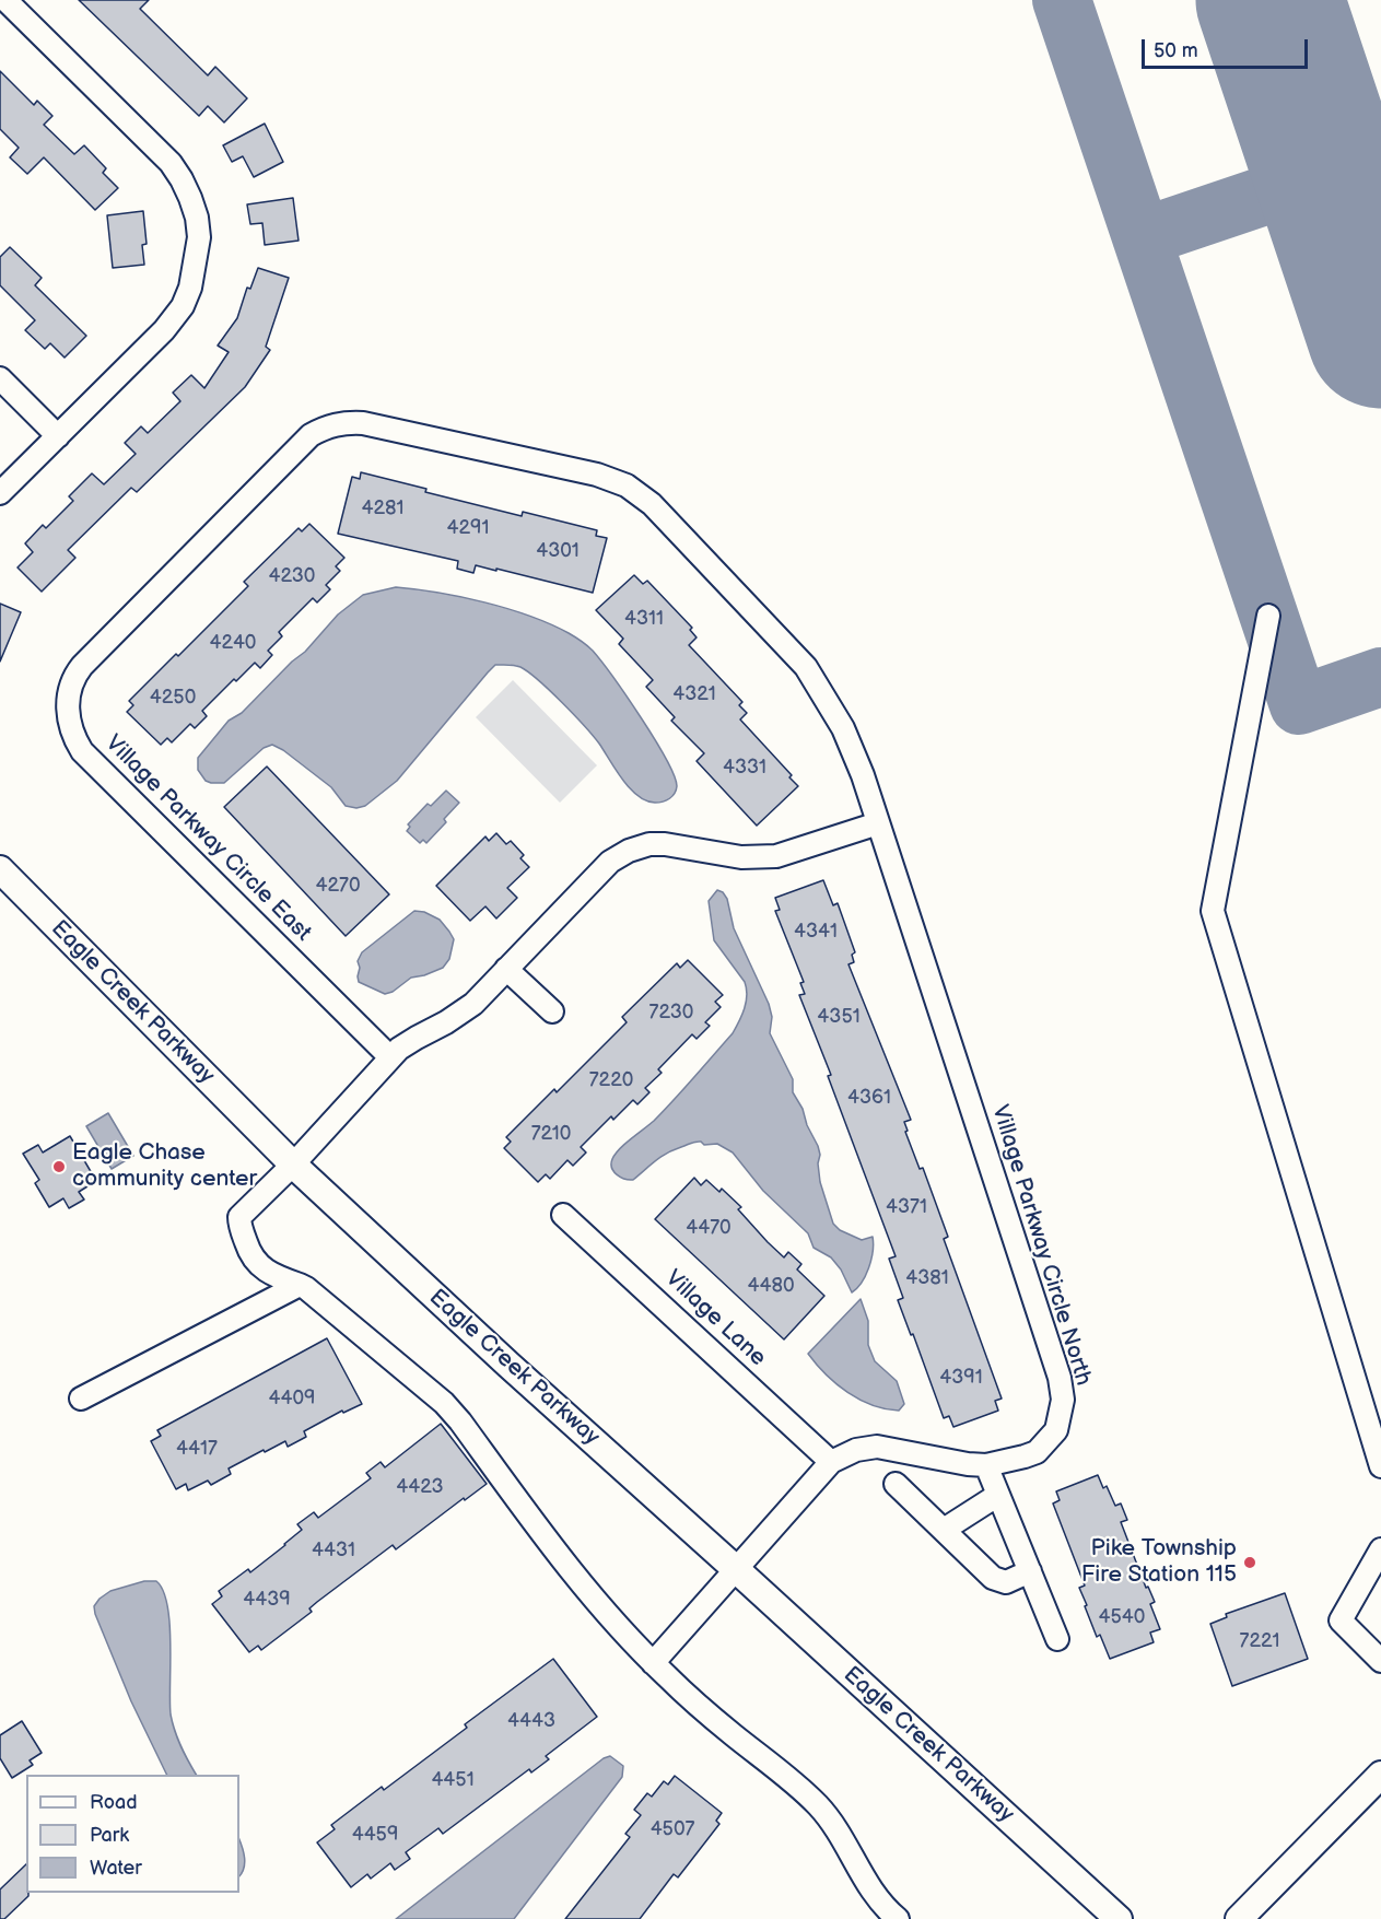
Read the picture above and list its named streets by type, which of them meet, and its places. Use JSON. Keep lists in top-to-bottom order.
{
  "streets": {
    "main road": ["Eagle Creek Parkway"],
    "street": ["Village Parkway Circle East", "Village Parkway Circle North", "Village Lane"]
  },
  "crossings": [
    ["Village Parkway Circle East", "Village Parkway Circle North"],
    ["Eagle Creek Parkway", "Village Parkway Circle North"],
    ["Village Parkway Circle North", "Village Lane"]
  ],
  "places": ["Eagle Chase community center", "Pike Township Fire Station 115"],
  "house_numbers": [
    "4281",
    "4291",
    "4301",
    "4230",
    "4311",
    "4240",
    "4321",
    "4250",
    "4331",
    "4270",
    "4341",
    "7230",
    "4351",
    "7220",
    "4361",
    "7210",
    "4371",
    "4470",
    "4381",
    "4480",
    "4391",
    "4409",
    "4417",
    "4423",
    "4431",
    "4439",
    "4540",
    "7221",
    "4443",
    "4451",
    "4507",
    "4459"
  ],
  "legend": ["Road", "Park", "Water"],
  "scale_bar": "50 m"
}
